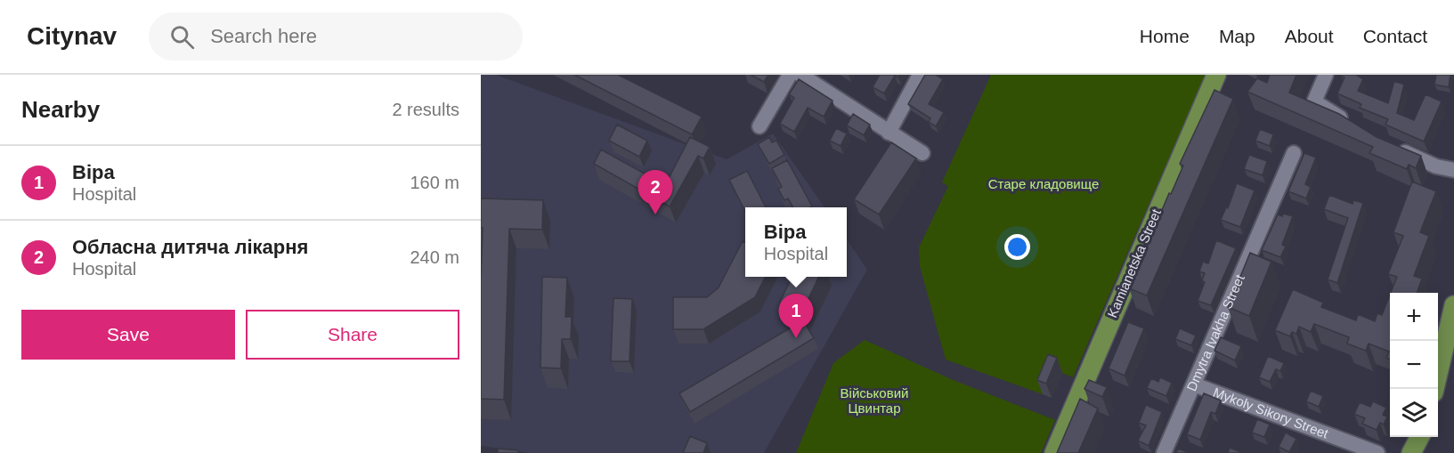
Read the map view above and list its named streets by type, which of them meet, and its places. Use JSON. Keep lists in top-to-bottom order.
{
  "streets": {
    "main road": ["Kamianetska Street"],
    "street": ["Dmytra Ivakha Street", "Mykoly Sikory Street"]
  },
  "crossings": [
    ["Dmytra Ivakha Street", "Mykoly Sikory Street"]
  ],
  "parks": ["Старе кладовище", "Військовий Цвинтар"],
  "page": {
    "header": "Citynav",
    "search": "Search here",
    "nav": [
      "Home",
      "Map",
      "About",
      "Contact"
    ],
    "heading": ["Nearby", "2 results"],
    "list": [
      {
        "mark": "1",
        "name": "Віра",
        "note": "Hospital",
        "value": "160 m"
      },
      {
        "mark": "2",
        "name": "Обласна дитяча лікарня",
        "note": "Hospital",
        "value": "240 m"
      }
    ],
    "pins": ["2", "1"],
    "popup": ["Віра", "Hospital"],
    "map_buttons": ["+", "−"],
    "buttons": ["Save", "Share"]
  }
}
